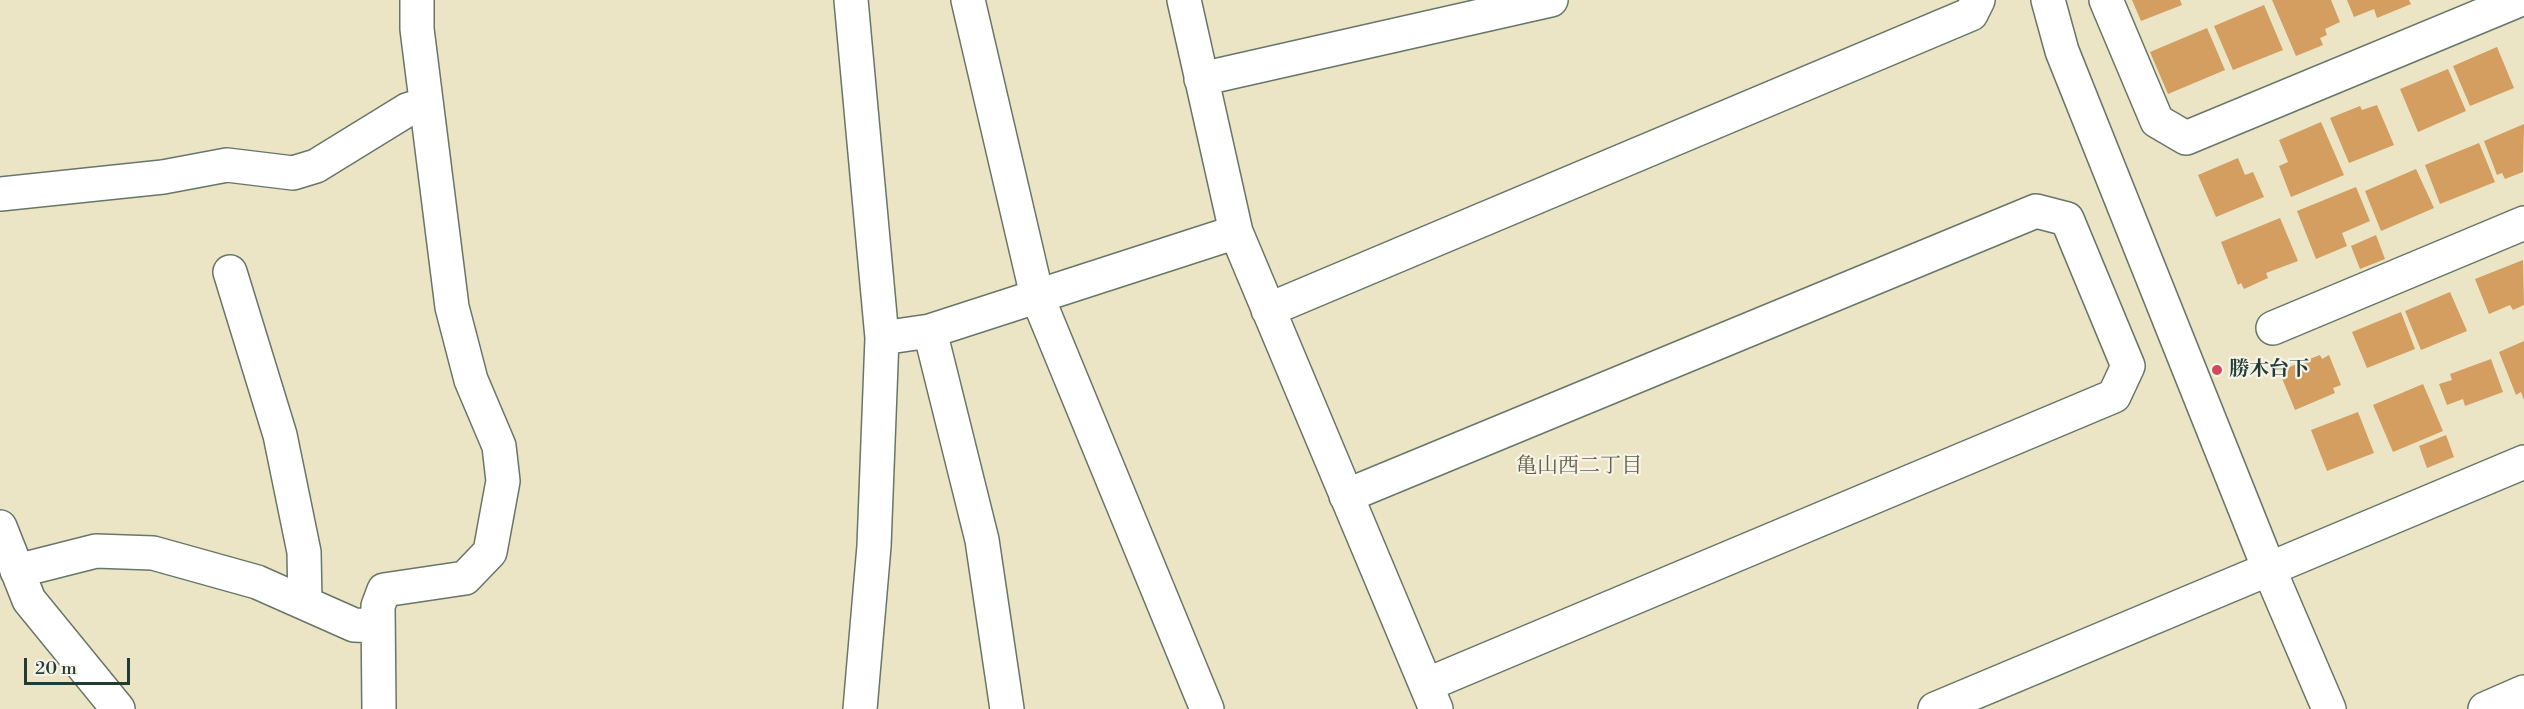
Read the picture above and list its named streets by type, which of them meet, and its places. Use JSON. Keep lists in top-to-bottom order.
{
  "districts": ["亀山西二丁目"],
  "places": ["勝木台下"],
  "scale_bar": "20 m"
}
